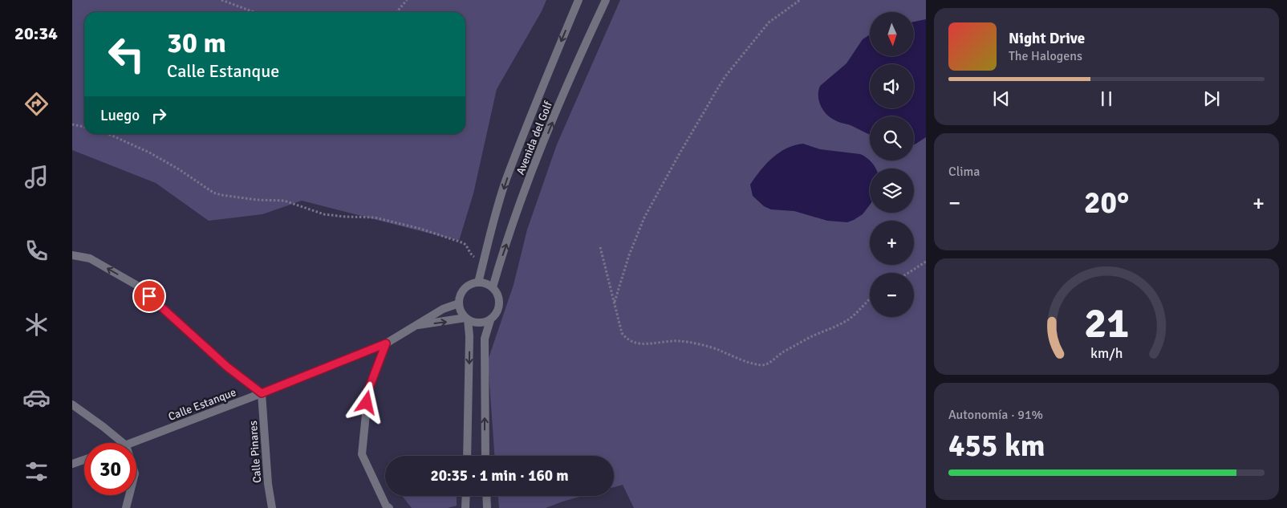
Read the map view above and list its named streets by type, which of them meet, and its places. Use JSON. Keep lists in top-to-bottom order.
{
  "streets": {
    "street": ["Avenida del Golf", "Calle Estanque", "Calle Pinares"]
  },
  "crossings": [
    ["Avenida del Golf", "Calle Estanque"],
    ["Calle Estanque", "Calle Pinares"]
  ],
  "north": "bottom",
  "page": {
    "tabs": "20:34",
    "map_buttons": ["+", "−"],
    "turn": ["30 m", "Calle Estanque"],
    "song": ["Night Drive", "The Halogens"],
    "then": "Luego",
    "tile": [
      "Clima",
      ["Autonomía · 91%", "455 km"]
    ],
    "heat": ["−", "20°", "+"],
    "limit": "30",
    "trip": "20:35 · 1 min · 160 m",
    "gauge": ["21", "km/h"]
  }
}
